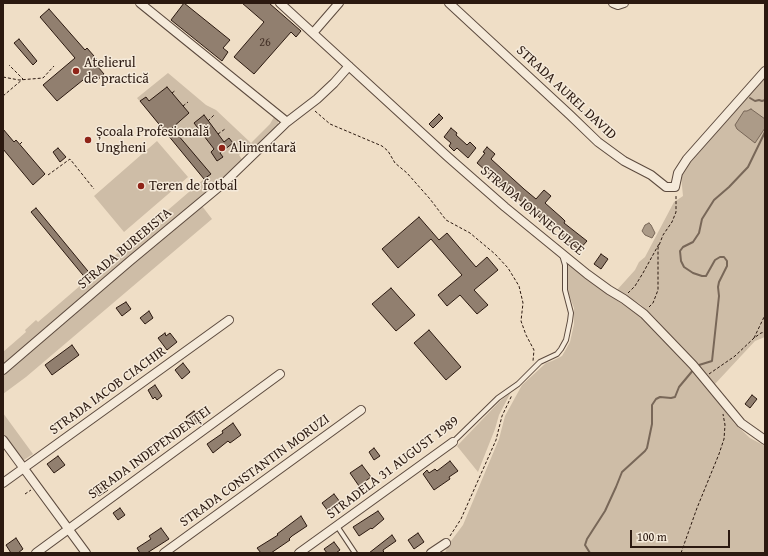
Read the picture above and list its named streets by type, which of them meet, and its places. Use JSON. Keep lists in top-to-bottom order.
{
  "streets": {
    "street": [
      "STRADA AUREL DAVID",
      "STRADA ION NECULCE",
      "STRADA BUREBISTA",
      "STRADA IACOB CIACHIR",
      "STRADA INDEPENDENȚEI",
      "STRADELA 31 AUGUST 1989",
      "STRADA CONSTANTIN MORUZI"
    ]
  },
  "crossings": [
    ["STRADA ION NECULCE", "STRADA BUREBISTA"],
    ["STRADA ION NECULCE", "STRADELA 31 AUGUST 1989"]
  ],
  "places": [
    "Atelierul de practică",
    "Școala Profesională Ungheni",
    "Alimentară",
    "Teren de fotbal"
  ],
  "house_numbers": ["26"],
  "scale_bar": "100 m"
}
